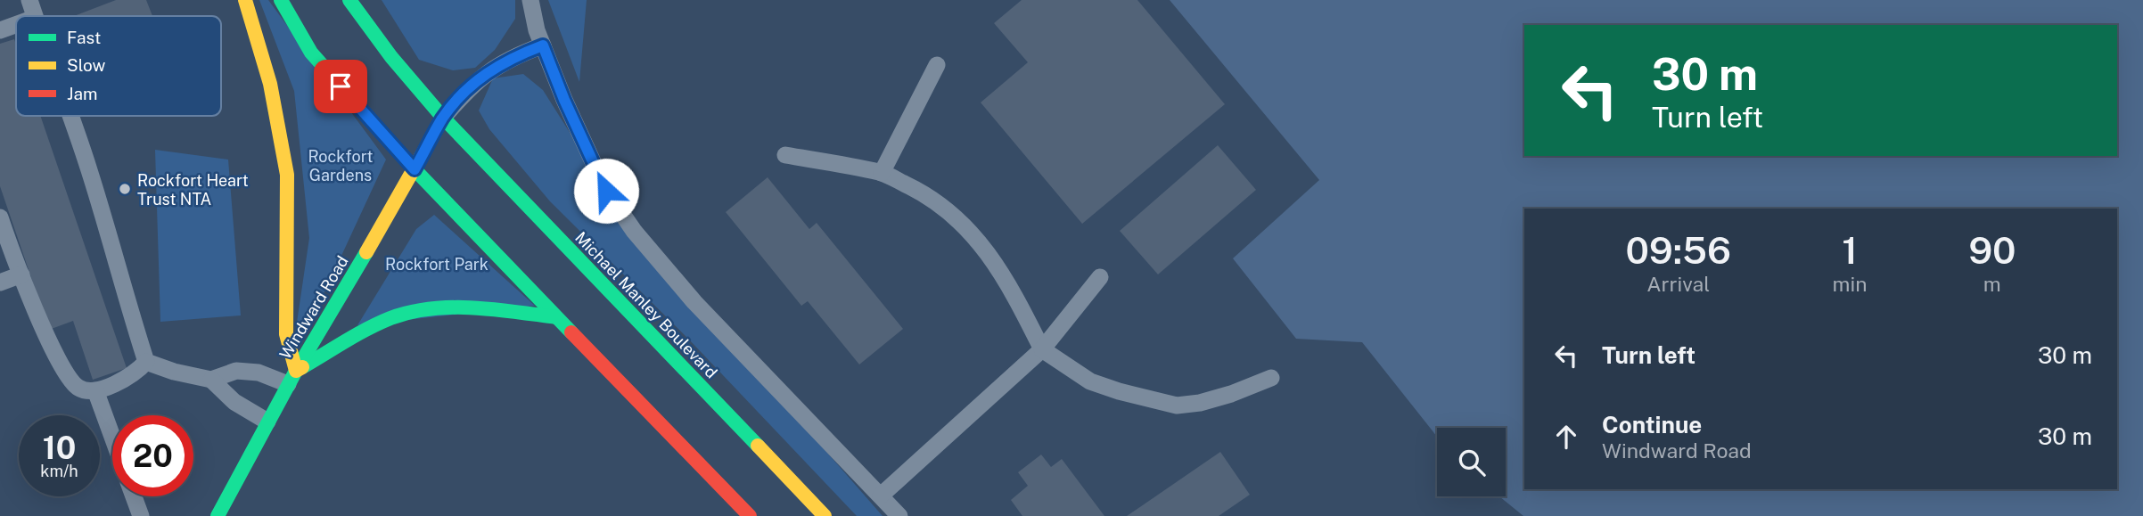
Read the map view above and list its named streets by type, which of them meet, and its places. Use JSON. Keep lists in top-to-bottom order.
{
  "streets": {
    "main road": ["Michael Manley Boulevard", "Windward Road"]
  },
  "crossings": [
    ["Michael Manley Boulevard", "Windward Road"]
  ],
  "parks": ["Rockfort Gardens", "Rockfort Park"],
  "places": ["Rockfort Heart Trust NTA"],
  "legend": ["Fast", "Slow", "Jam"],
  "page": {
    "turn": ["30 m", "Turn left"],
    "eta": [
      "09:56",
      "Arrival",
      "1",
      "min",
      "90",
      "m"
    ],
    "list": [
      {
        "name": "Turn left",
        "value": "30 m"
      },
      {
        "name": "Continue",
        "note": "Windward Road",
        "value": "30 m"
      }
    ],
    "speed": "10 km/h",
    "limit": "20"
  }
}
